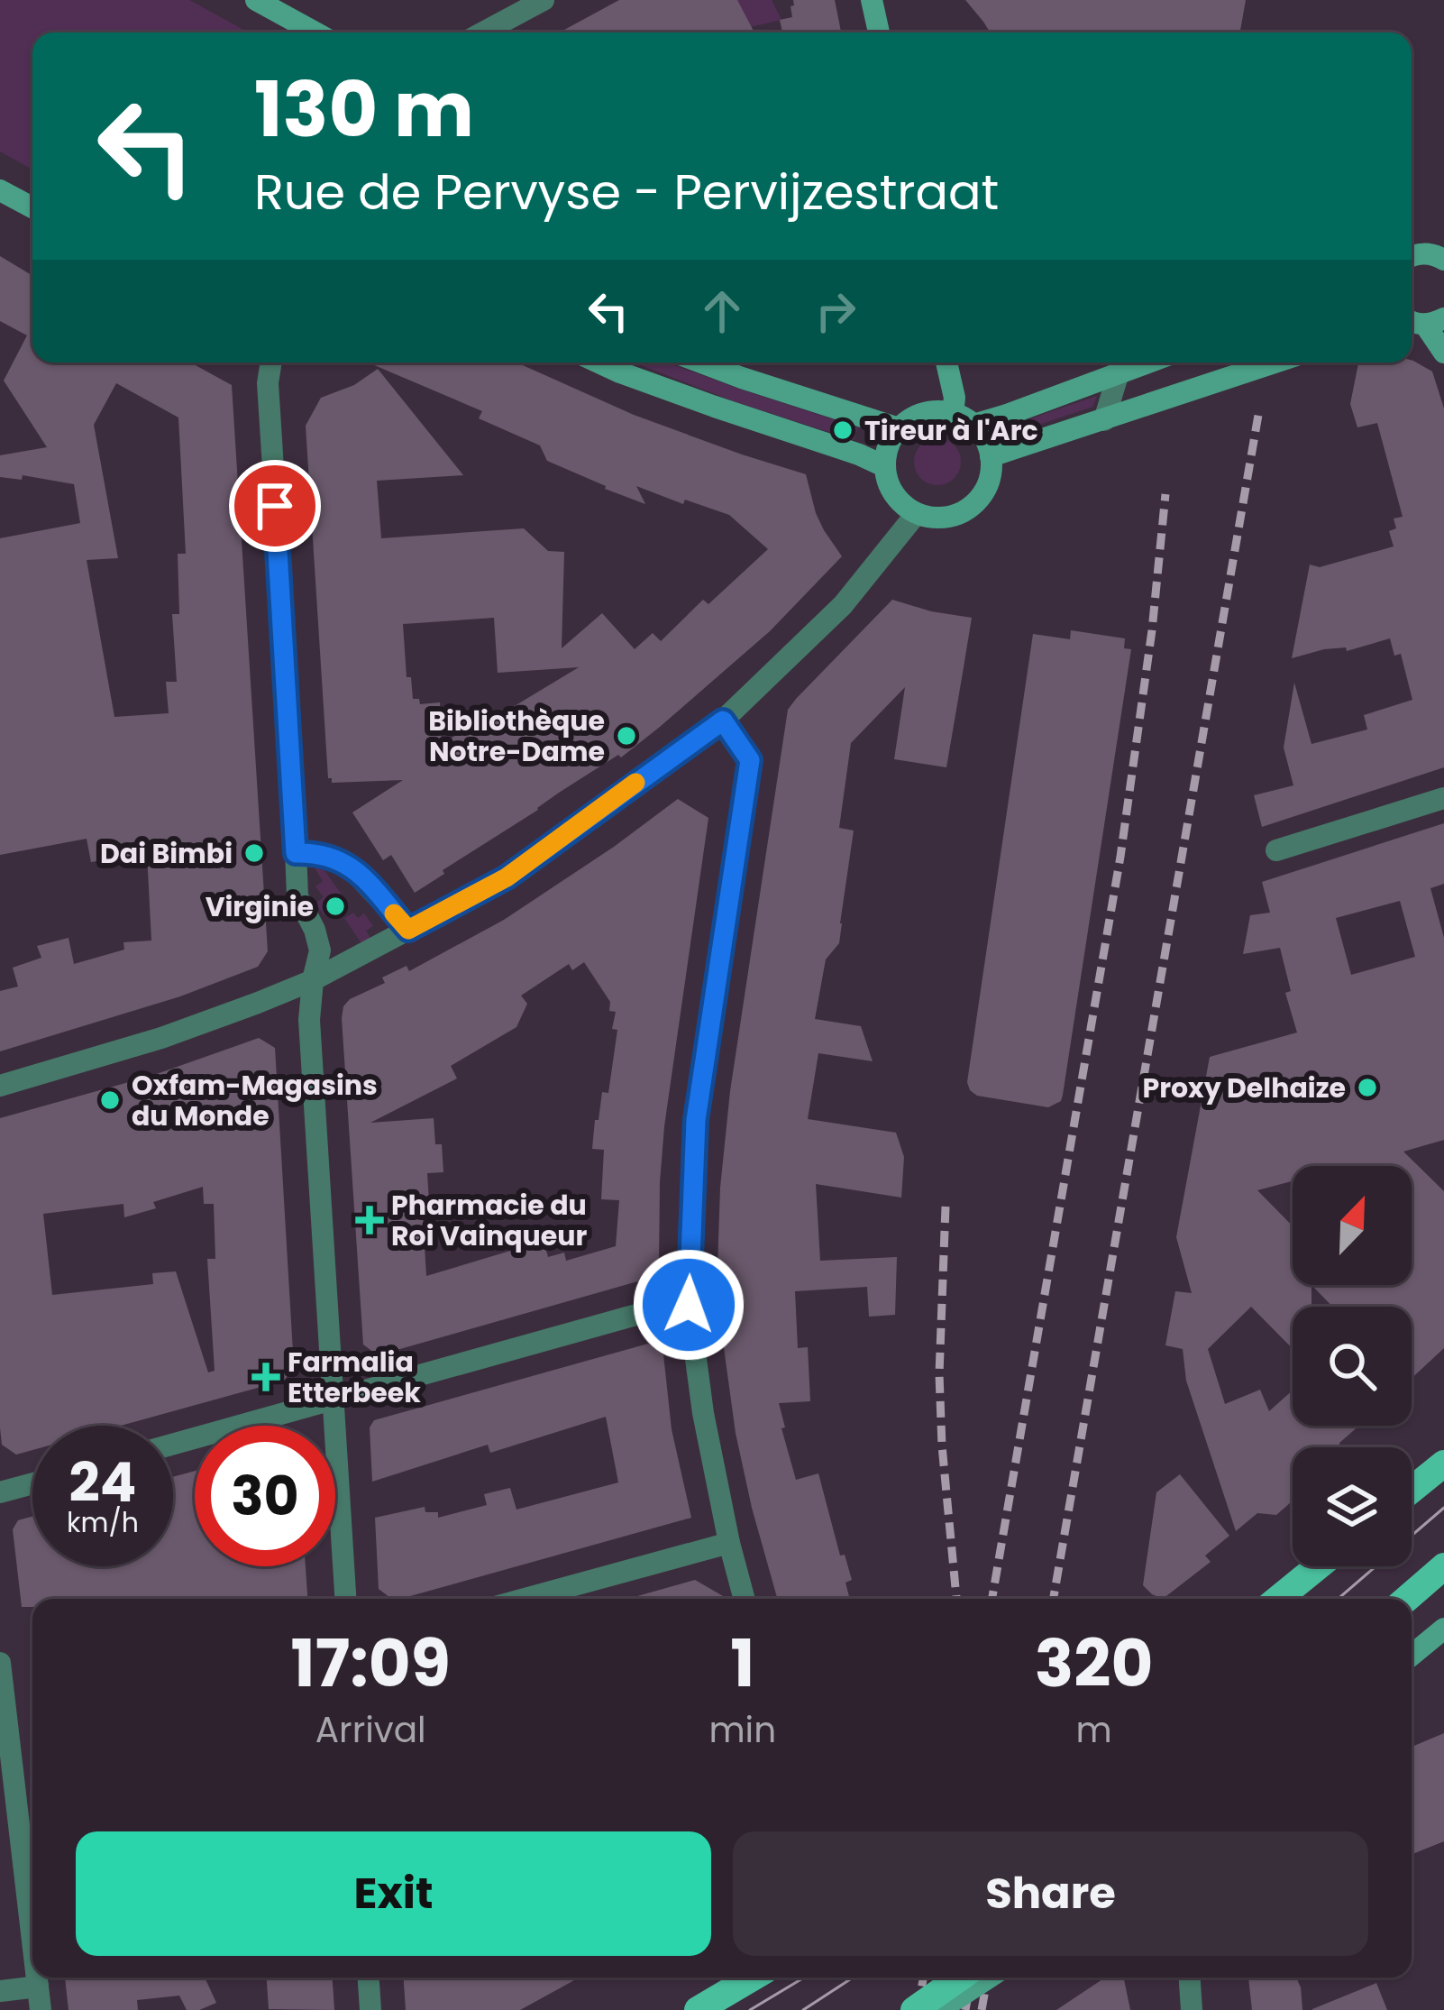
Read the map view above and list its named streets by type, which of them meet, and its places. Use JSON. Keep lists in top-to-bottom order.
{
  "places": {
    "other": [
      "Tireur à l'Arc",
      "Bibliothèque Notre-Dame",
      "Dai Bimbi",
      "Virginie",
      "Proxy Delhaize",
      "Oxfam-Magasins du Monde"
    ],
    "health": ["Pharmacie du Roi Vainqueur", "Farmalia Etterbeek"]
  },
  "north": "top right",
  "page": {
    "turn": ["130 m", "Rue de Pervyse - Pervijzestraat"],
    "speed": "24 km/h",
    "limit": "30",
    "eta": [
      "17:09",
      "Arrival",
      "1",
      "min",
      "320",
      "m"
    ],
    "buttons": ["Exit", "Share"]
  }
}
